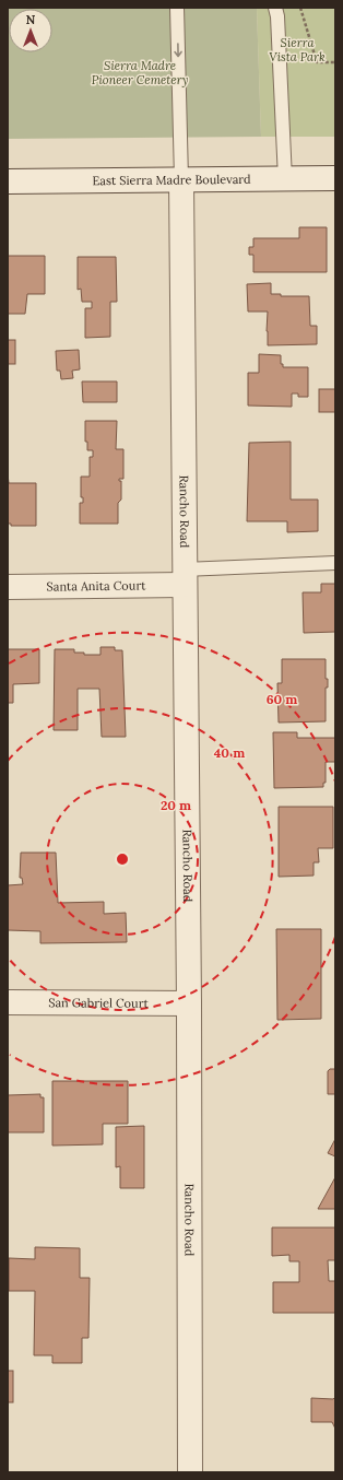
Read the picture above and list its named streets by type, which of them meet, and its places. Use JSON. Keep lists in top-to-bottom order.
{
  "streets": {
    "street": [
      "East Sierra Madre Boulevard",
      "Rancho Road",
      "Santa Anita Court",
      "San Gabriel Court"
    ]
  },
  "crossings": [
    ["East Sierra Madre Boulevard", "Rancho Road"],
    ["Rancho Road", "Santa Anita Court"],
    ["Rancho Road", "San Gabriel Court"]
  ],
  "parks": ["Sierra Vista Park", "Sierra Madre Pioneer Cemetery"],
  "north": "top",
  "rings": ["60 m", "40 m", "20 m"]
}
